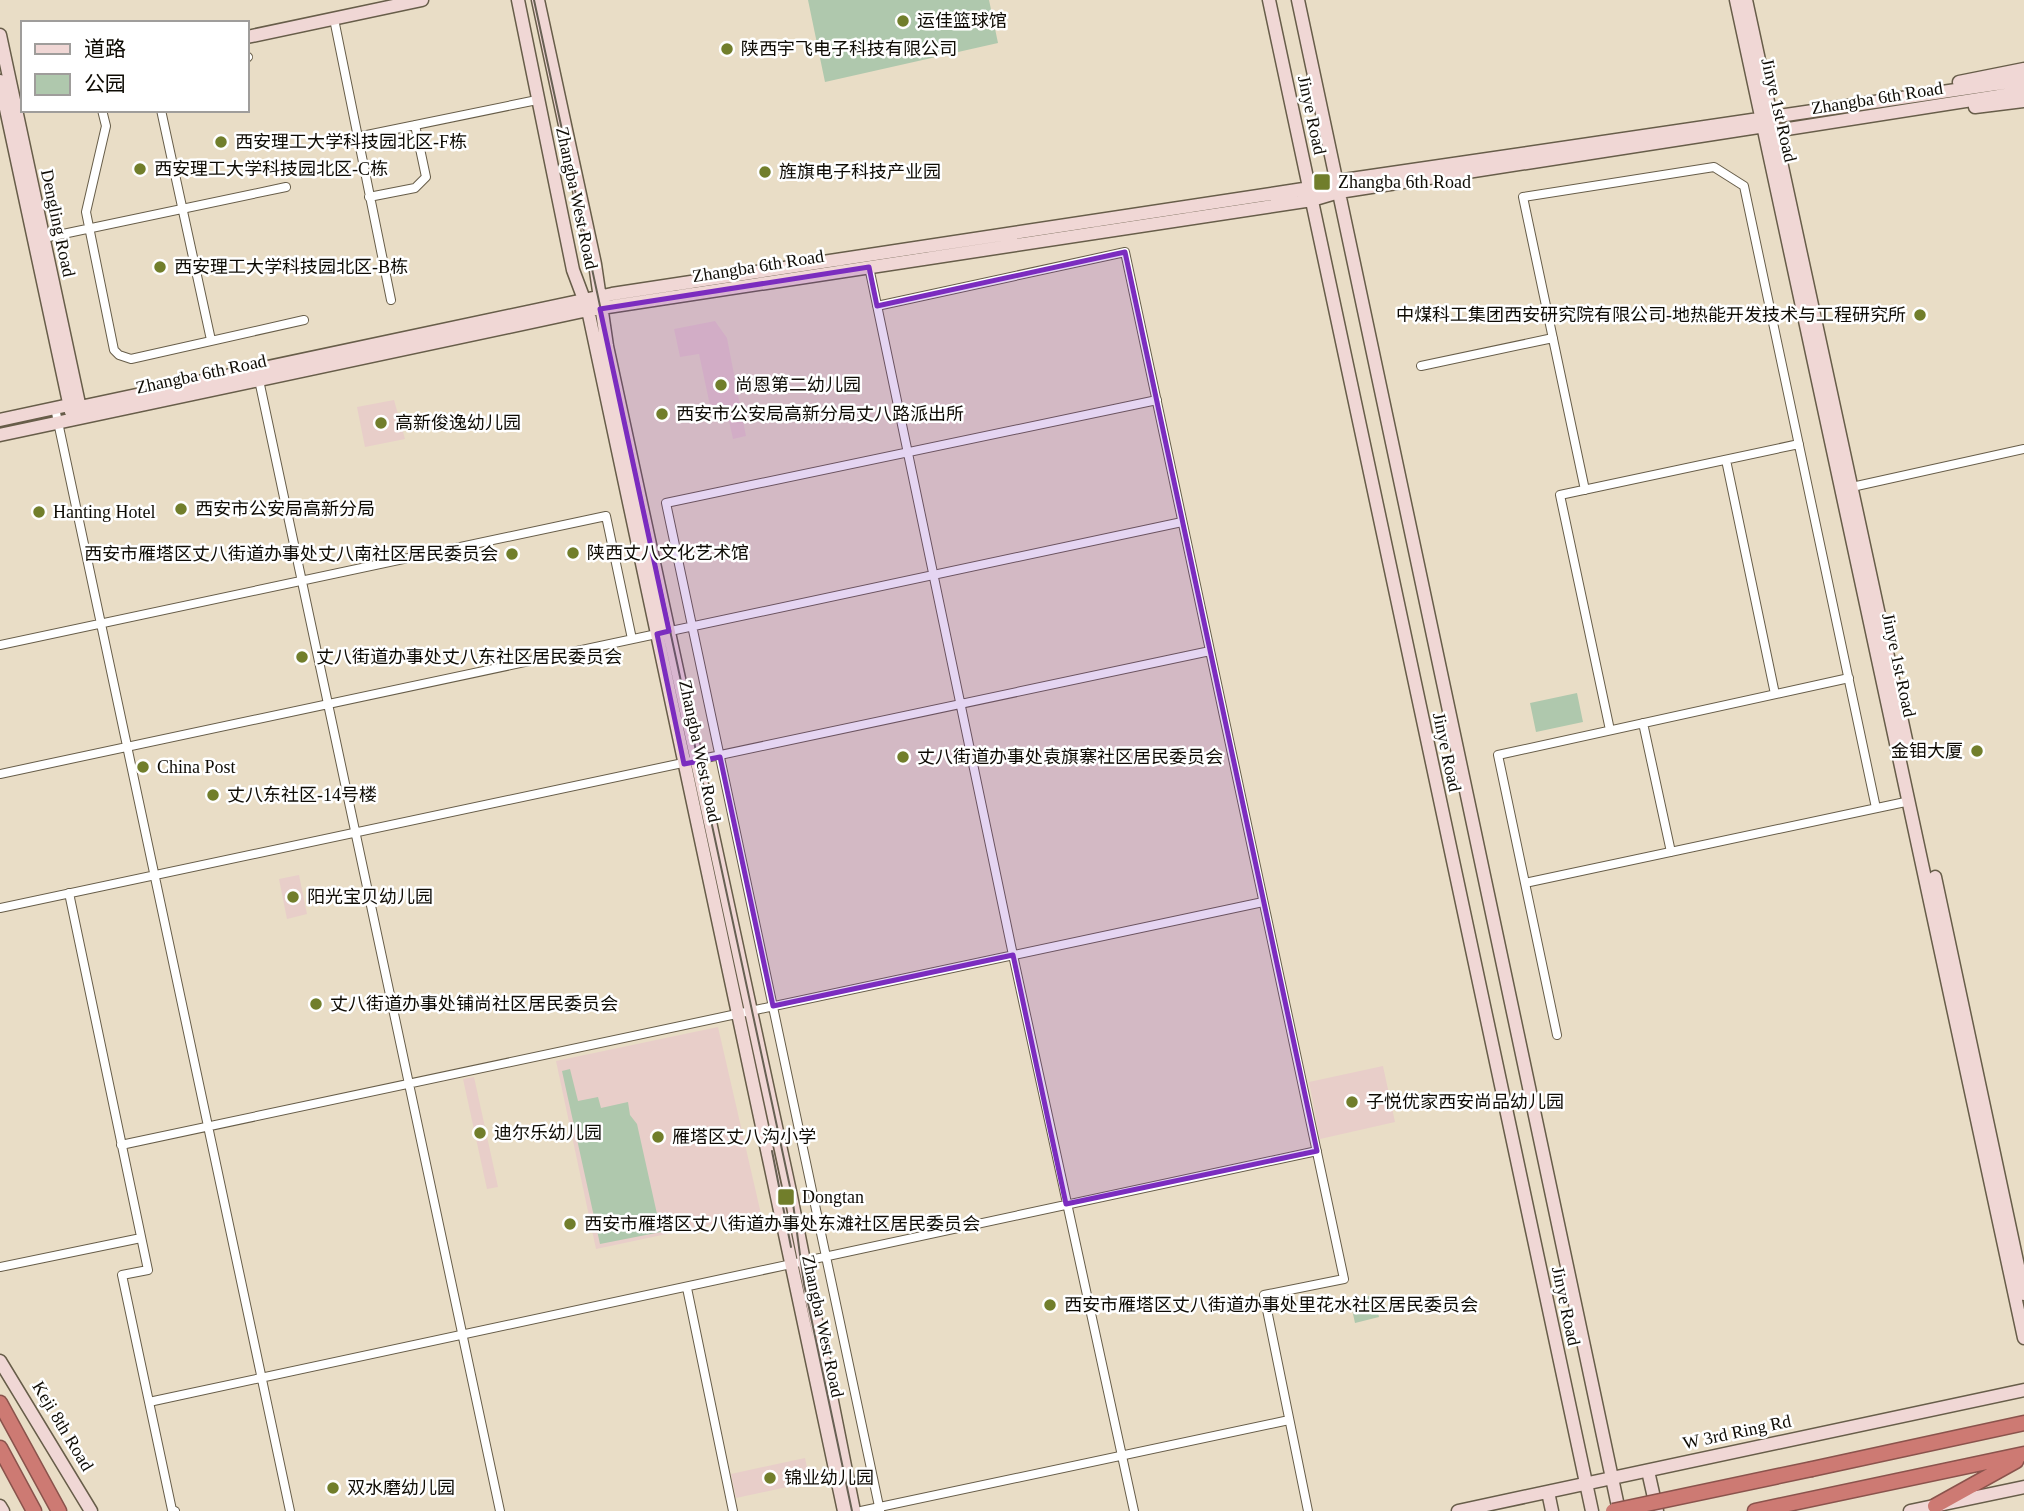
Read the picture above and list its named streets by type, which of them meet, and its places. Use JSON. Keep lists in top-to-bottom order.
{
  "streets": {
    "main road": [
      "Zhangba 6th Road",
      "Jinye 1st Road",
      "Jinye Road",
      "Zhangba West Road",
      "Dengling Road",
      "Keji 8th Road",
      "W 3rd Ring Rd"
    ]
  },
  "crossings": [
    ["Zhangba 6th Road", "Jinye 1st Road"],
    ["Zhangba 6th Road", "Jinye Road"],
    ["Zhangba 6th Road", "Zhangba West Road"],
    ["Zhangba 6th Road", "Dengling Road"],
    ["Jinye Road", "W 3rd Ring Rd"]
  ],
  "places": {
    "other": [
      "运佳篮球馆",
      "陕西宇飞电子科技有限公司",
      "西安理工大学科技园北区-F栋",
      "西安理工大学科技园北区-C栋",
      "旌旗电子科技产业园",
      "西安理工大学科技园北区-B栋",
      "中煤科工集团西安研究院有限公司-地热能开发技术与工程研究所",
      "尚恩第二幼儿园",
      "西安市公安局高新分局丈八路派出所",
      "高新俊逸幼儿园",
      "西安市公安局高新分局",
      "Hanting Hotel",
      "陕西丈八文化艺术馆",
      "西安市雁塔区丈八街道办事处丈八南社区居民委员会",
      "丈八街道办事处丈八东社区居民委员会",
      "金钼大厦",
      "丈八街道办事处袁旗寨社区居民委员会",
      "China Post",
      "丈八东社区-14号楼",
      "阳光宝贝幼儿园",
      "丈八街道办事处铺尚社区居民委员会",
      "子悦优家西安尚品幼儿园",
      "迪尔乐幼儿园",
      "雁塔区丈八沟小学",
      "西安市雁塔区丈八街道办事处东滩社区居民委员会",
      "西安市雁塔区丈八街道办事处里花水社区居民委员会",
      "锦业幼儿园",
      "双水磨幼儿园"
    ],
    "transit": ["Zhangba 6th Road", "Dongtan"]
  },
  "legend": ["道路", "公园"]
}
